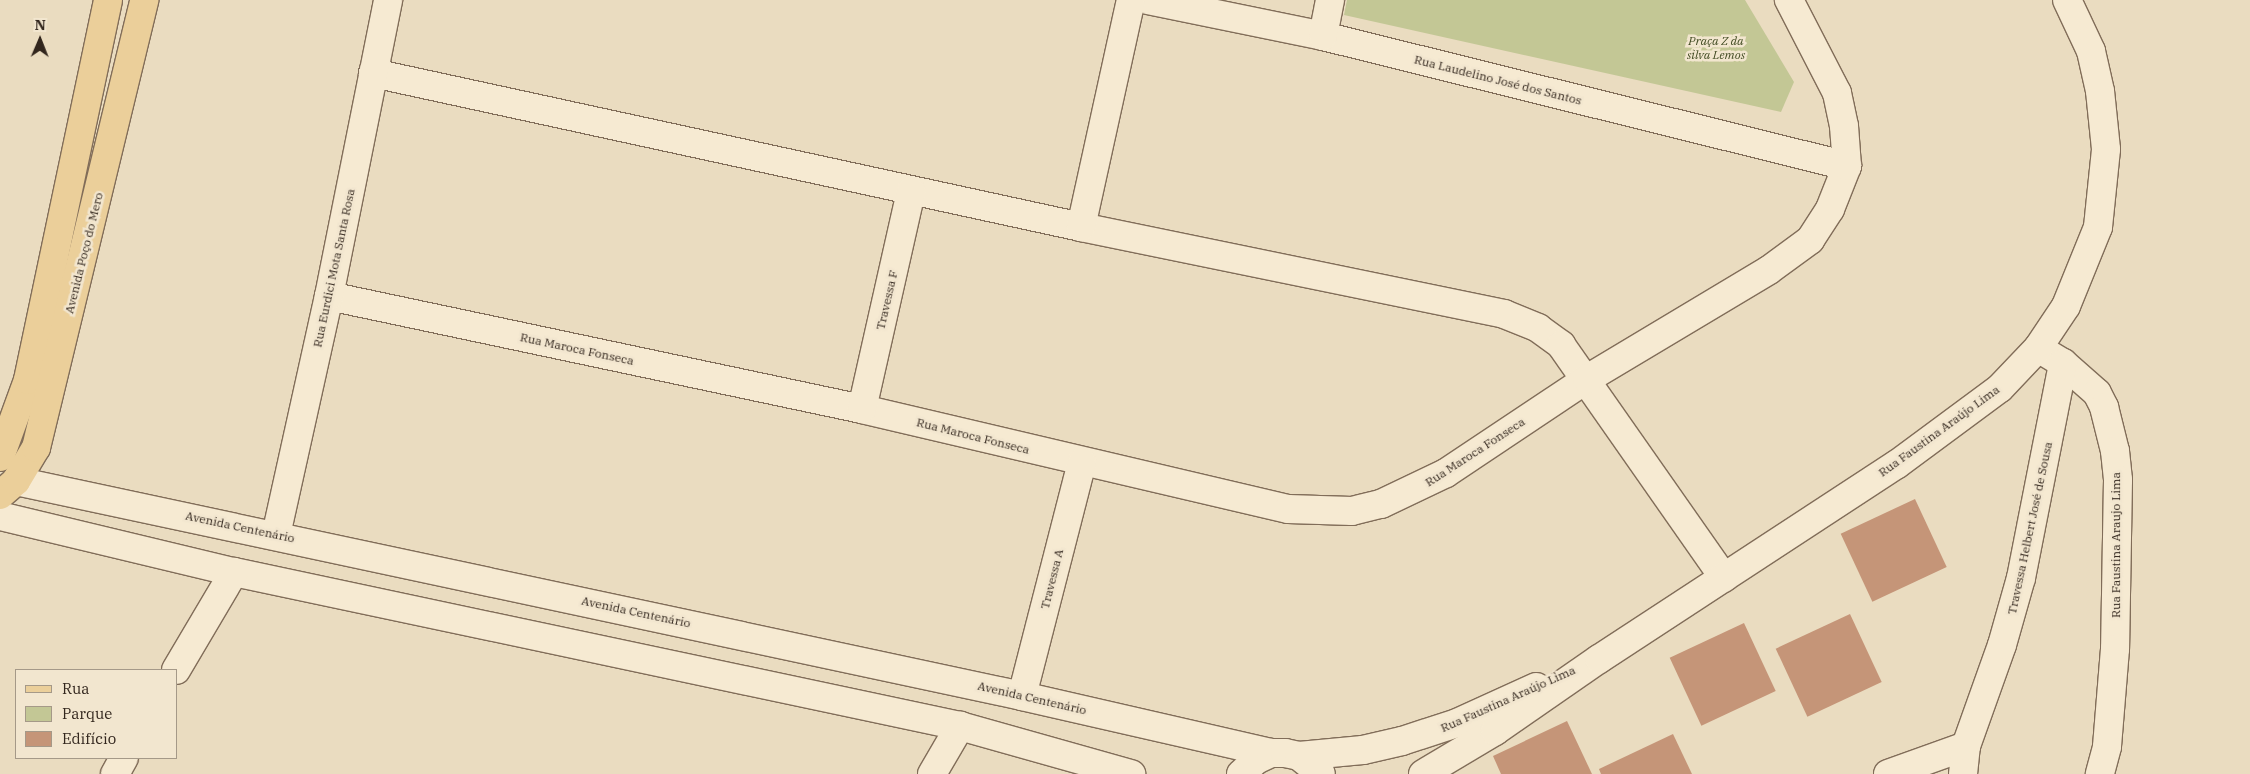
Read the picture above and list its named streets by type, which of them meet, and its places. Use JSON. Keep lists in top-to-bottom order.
{
  "streets": {
    "main road": ["Avenida Poço do Mero"],
    "street": [
      "Rua Laudelino José dos Santos",
      "Rua Eurdici Mota Santa Rosa",
      "Travessa F",
      "Rua Maroca Fonseca",
      "Rua Faustina Araújo Lima",
      "Avenida Centenário",
      "Travessa Helbert José de Sousa",
      "Rua Faustina Araujo Lima",
      "Travessa A"
    ]
  },
  "crossings": [
    ["Rua Laudelino José dos Santos", "Rua Maroca Fonseca"],
    ["Avenida Poço do Mero", "Avenida Centenário"],
    ["Rua Eurdici Mota Santa Rosa", "Rua Maroca Fonseca"],
    ["Rua Eurdici Mota Santa Rosa", "Avenida Centenário"],
    ["Travessa F", "Rua Maroca Fonseca"],
    ["Rua Maroca Fonseca", "Travessa A"],
    ["Rua Faustina Araújo Lima", "Avenida Centenário"],
    ["Rua Faustina Araújo Lima", "Rua Faustina Araujo Lima"],
    ["Avenida Centenário", "Travessa A"],
    ["Travessa Helbert José de Sousa", "Rua Faustina Araujo Lima"]
  ],
  "parks": ["Praça Z da silva Lemos"],
  "legend": ["Rua", "Parque", "Edifício"],
  "north": "top"
}
